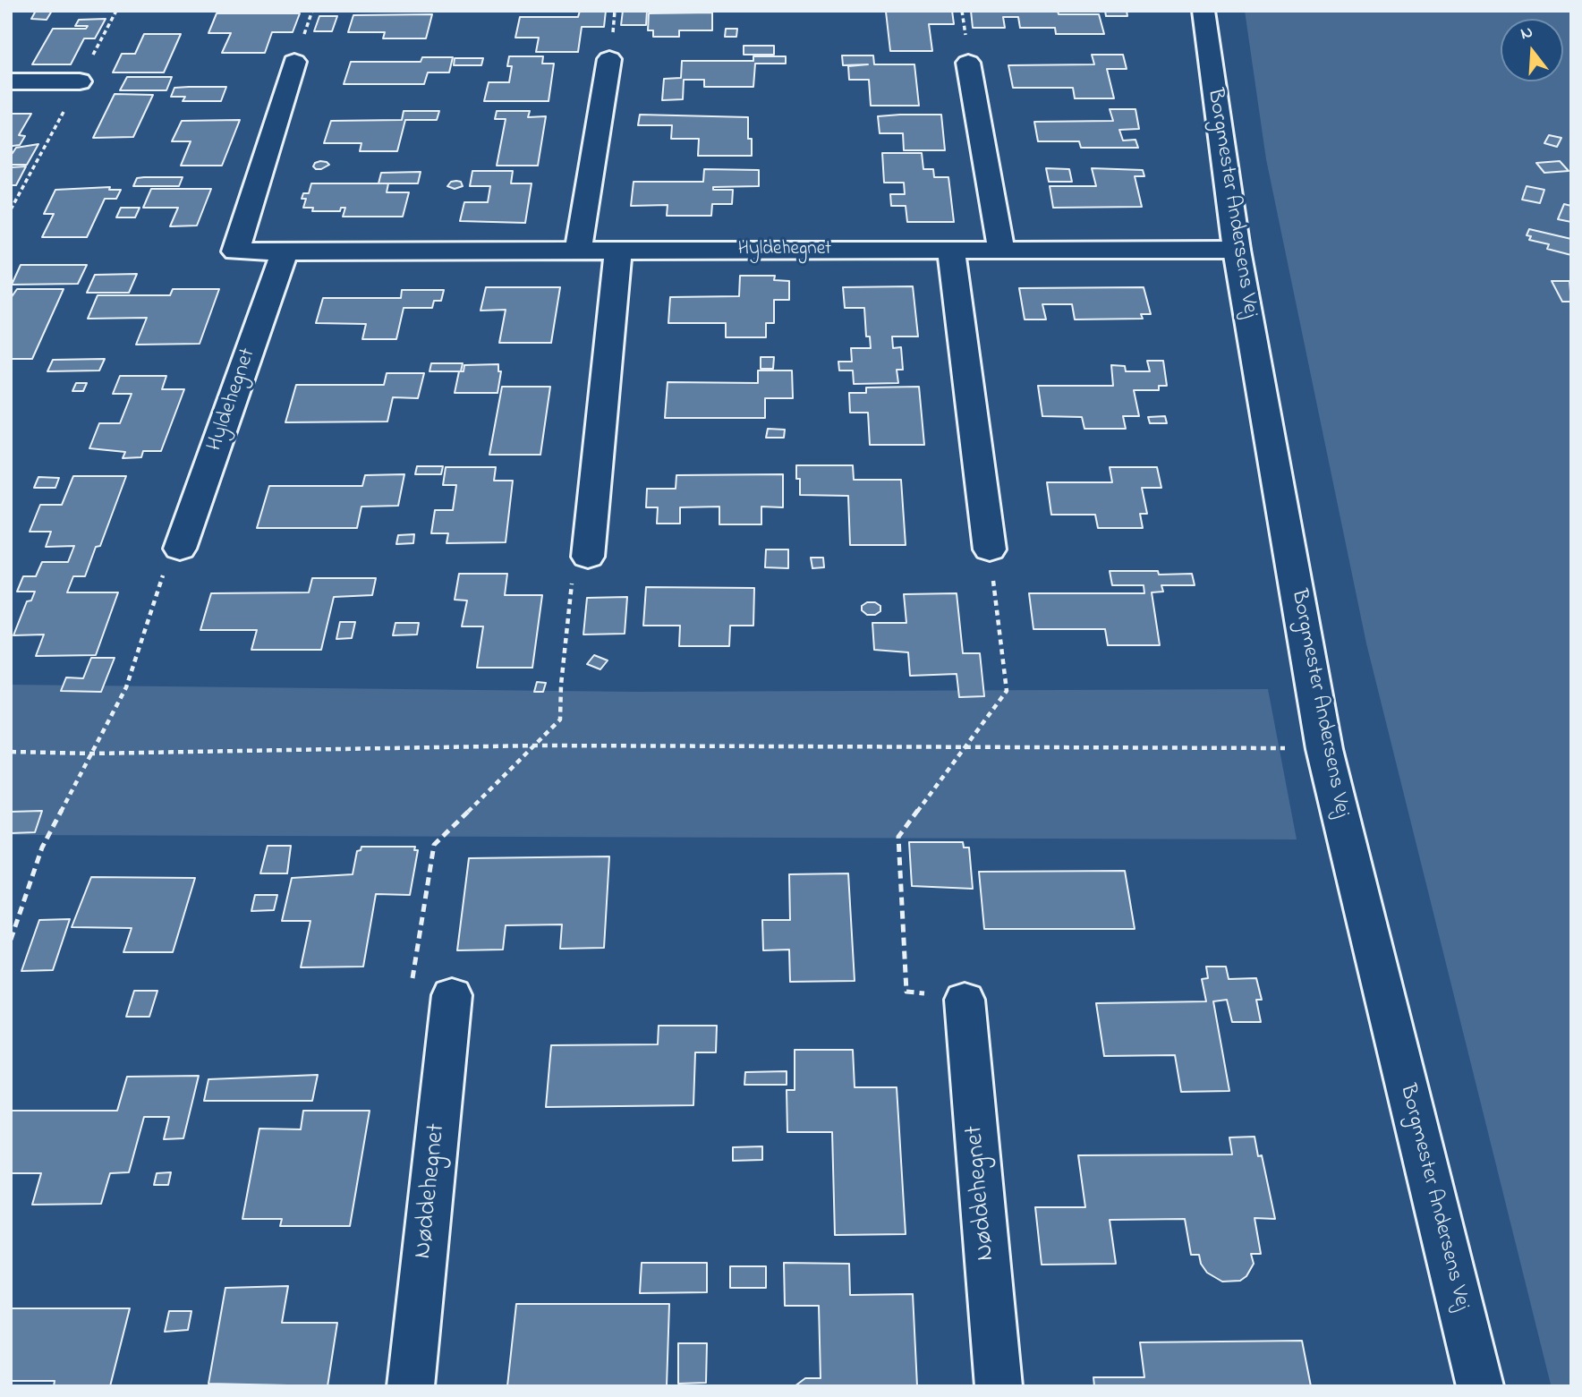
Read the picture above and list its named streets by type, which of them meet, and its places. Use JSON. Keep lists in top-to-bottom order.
{
  "streets": {
    "street": ["Borgmester Andersens Vej", "Hyldehegnet", "Nøddehegnet"]
  },
  "crossings": [
    ["Borgmester Andersens Vej", "Hyldehegnet"]
  ],
  "north": "top"
}
